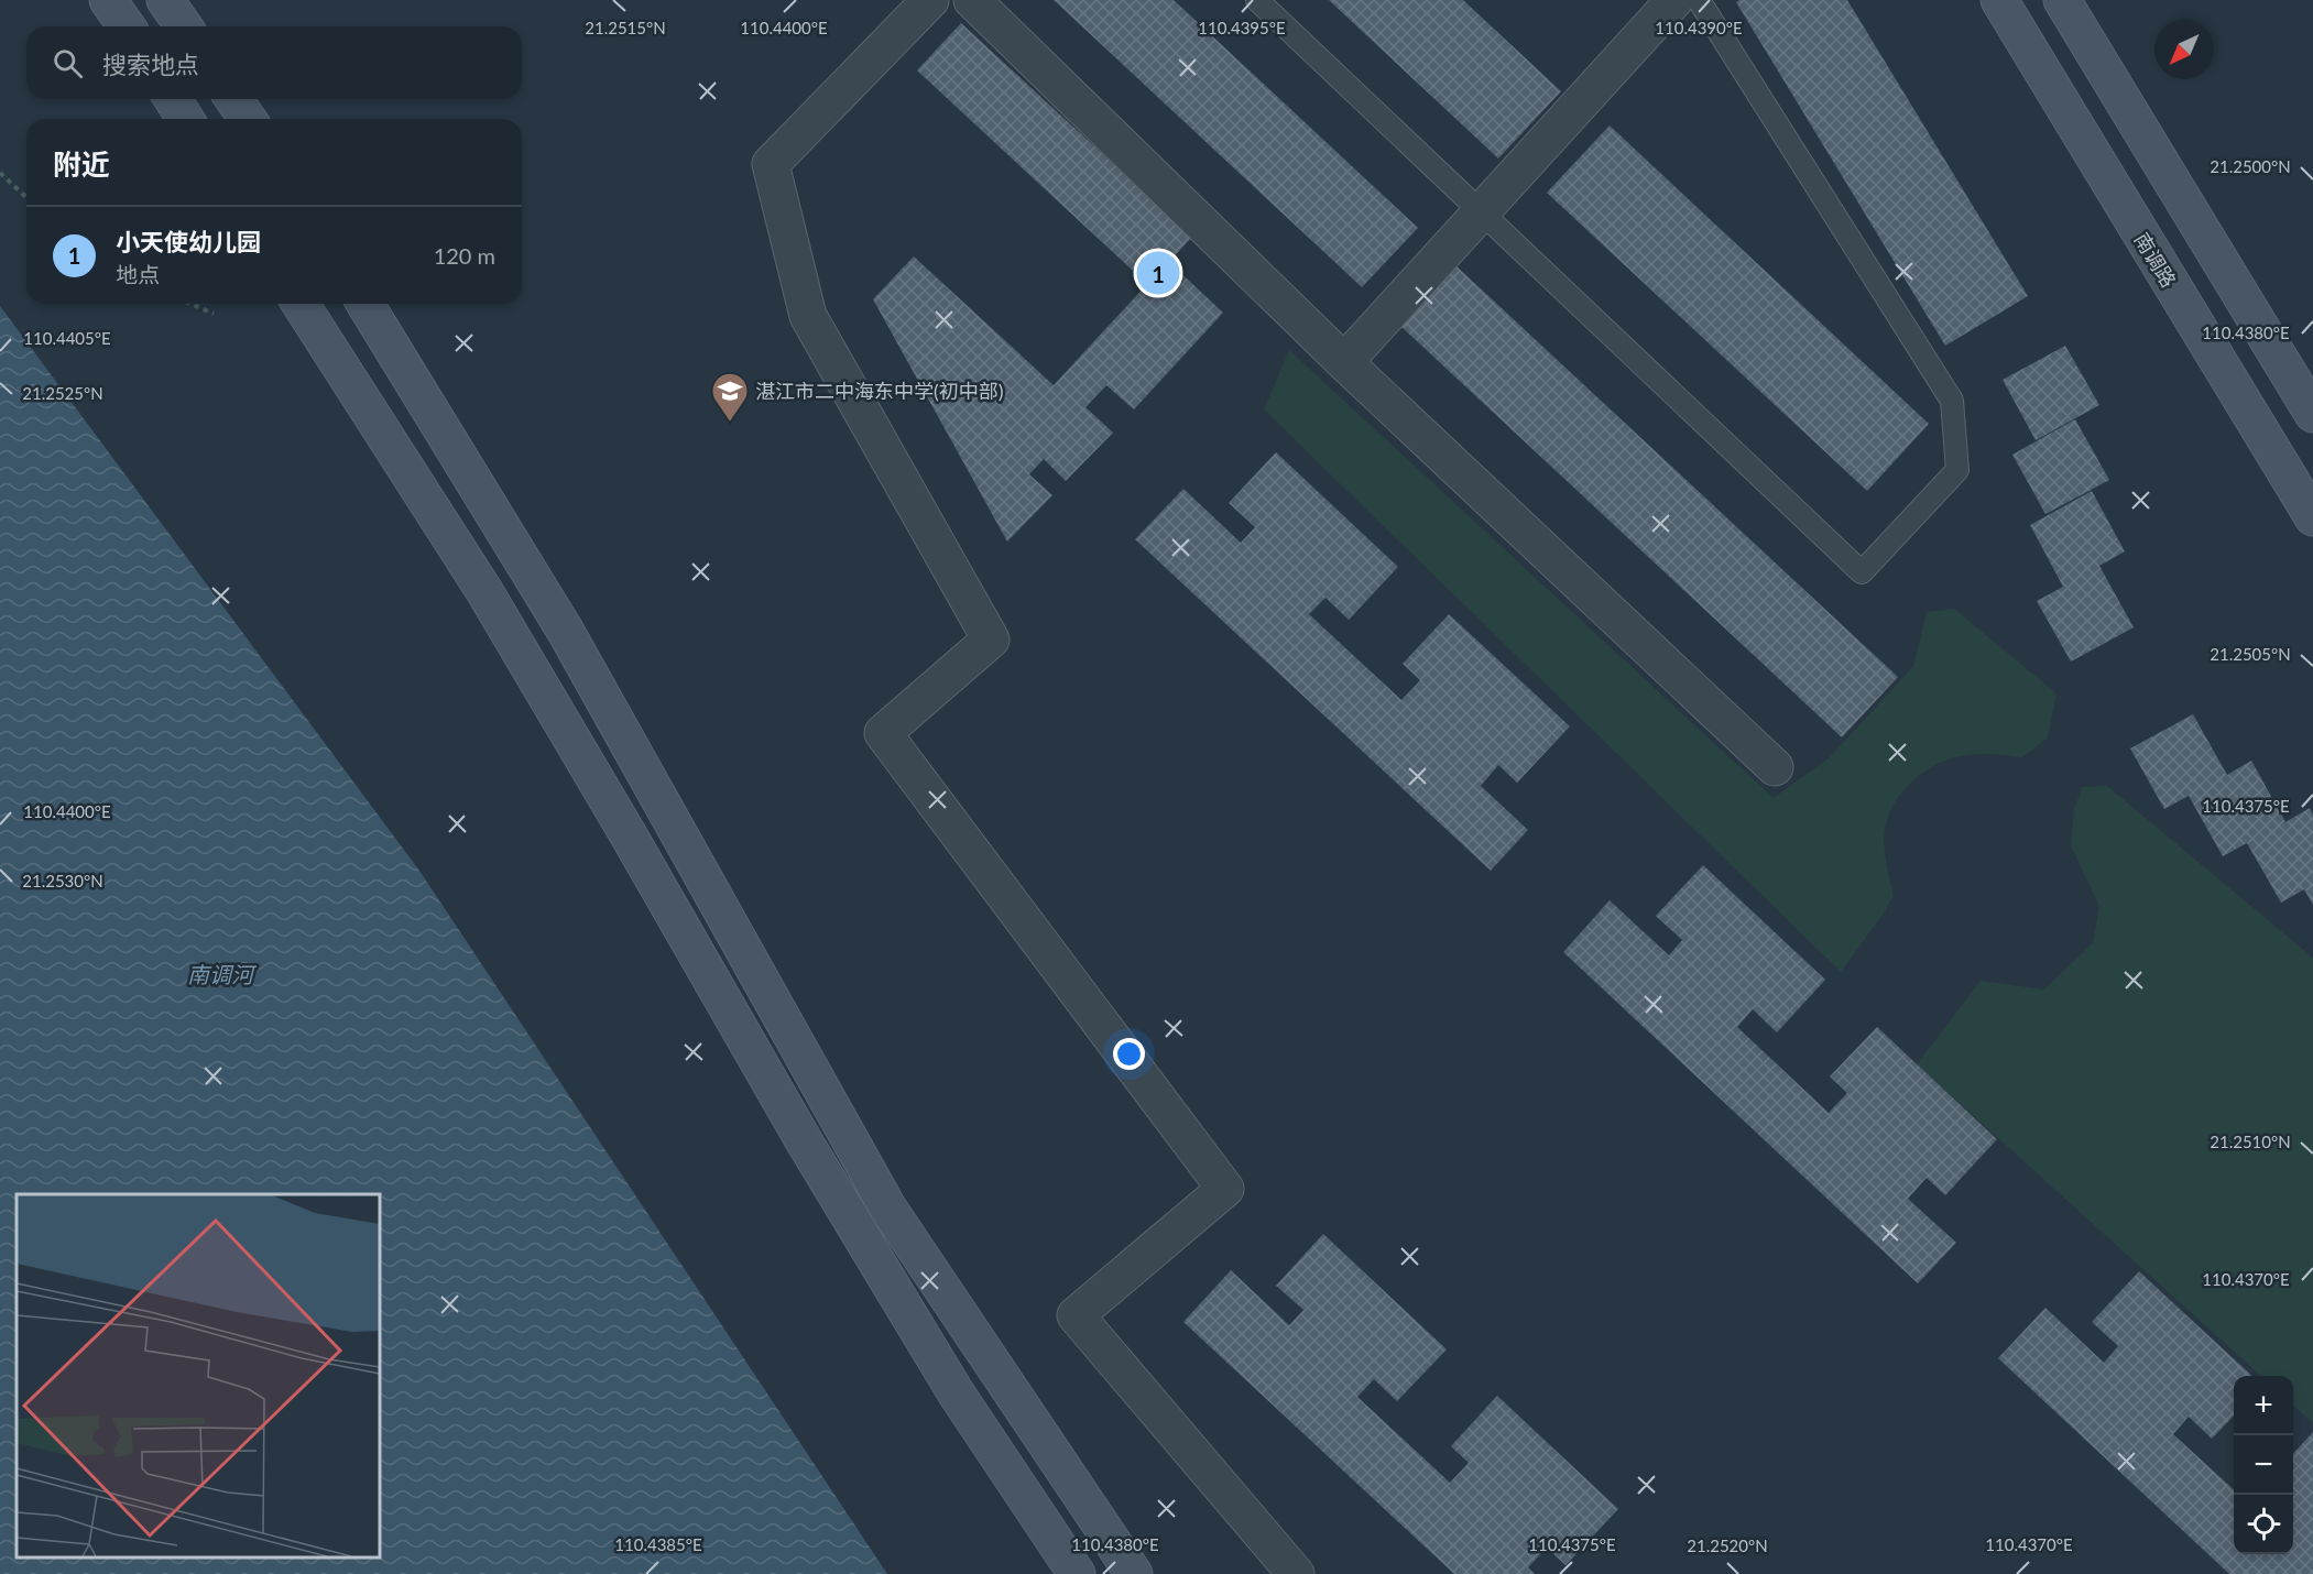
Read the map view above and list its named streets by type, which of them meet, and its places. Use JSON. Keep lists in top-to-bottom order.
{
  "streets": {
    "street": ["南调路"]
  },
  "water": ["南调河"],
  "places": {
    "school or university": ["湛江市二中海东中学(初中部)"]
  },
  "north": "bottom left",
  "page": {
    "search": "搜索地点",
    "heading": "附近",
    "list": [
      {
        "mark": "1",
        "name": "小天使幼儿园",
        "note": "地点",
        "value": "120 m"
      }
    ],
    "pins": "1",
    "map_buttons": ["+", "−"]
  },
  "coordinates": [
    "21.2515°N",
    "110.4400°E",
    "110.4395°E",
    "110.4390°E",
    "21.2500°N",
    "110.4380°E",
    "110.4405°E",
    "21.2525°N",
    "21.2505°N",
    "110.4375°E",
    "21.2530°N",
    "21.2510°N",
    "110.4370°E",
    "110.4385°E",
    "21.2520°N"
  ]
}
